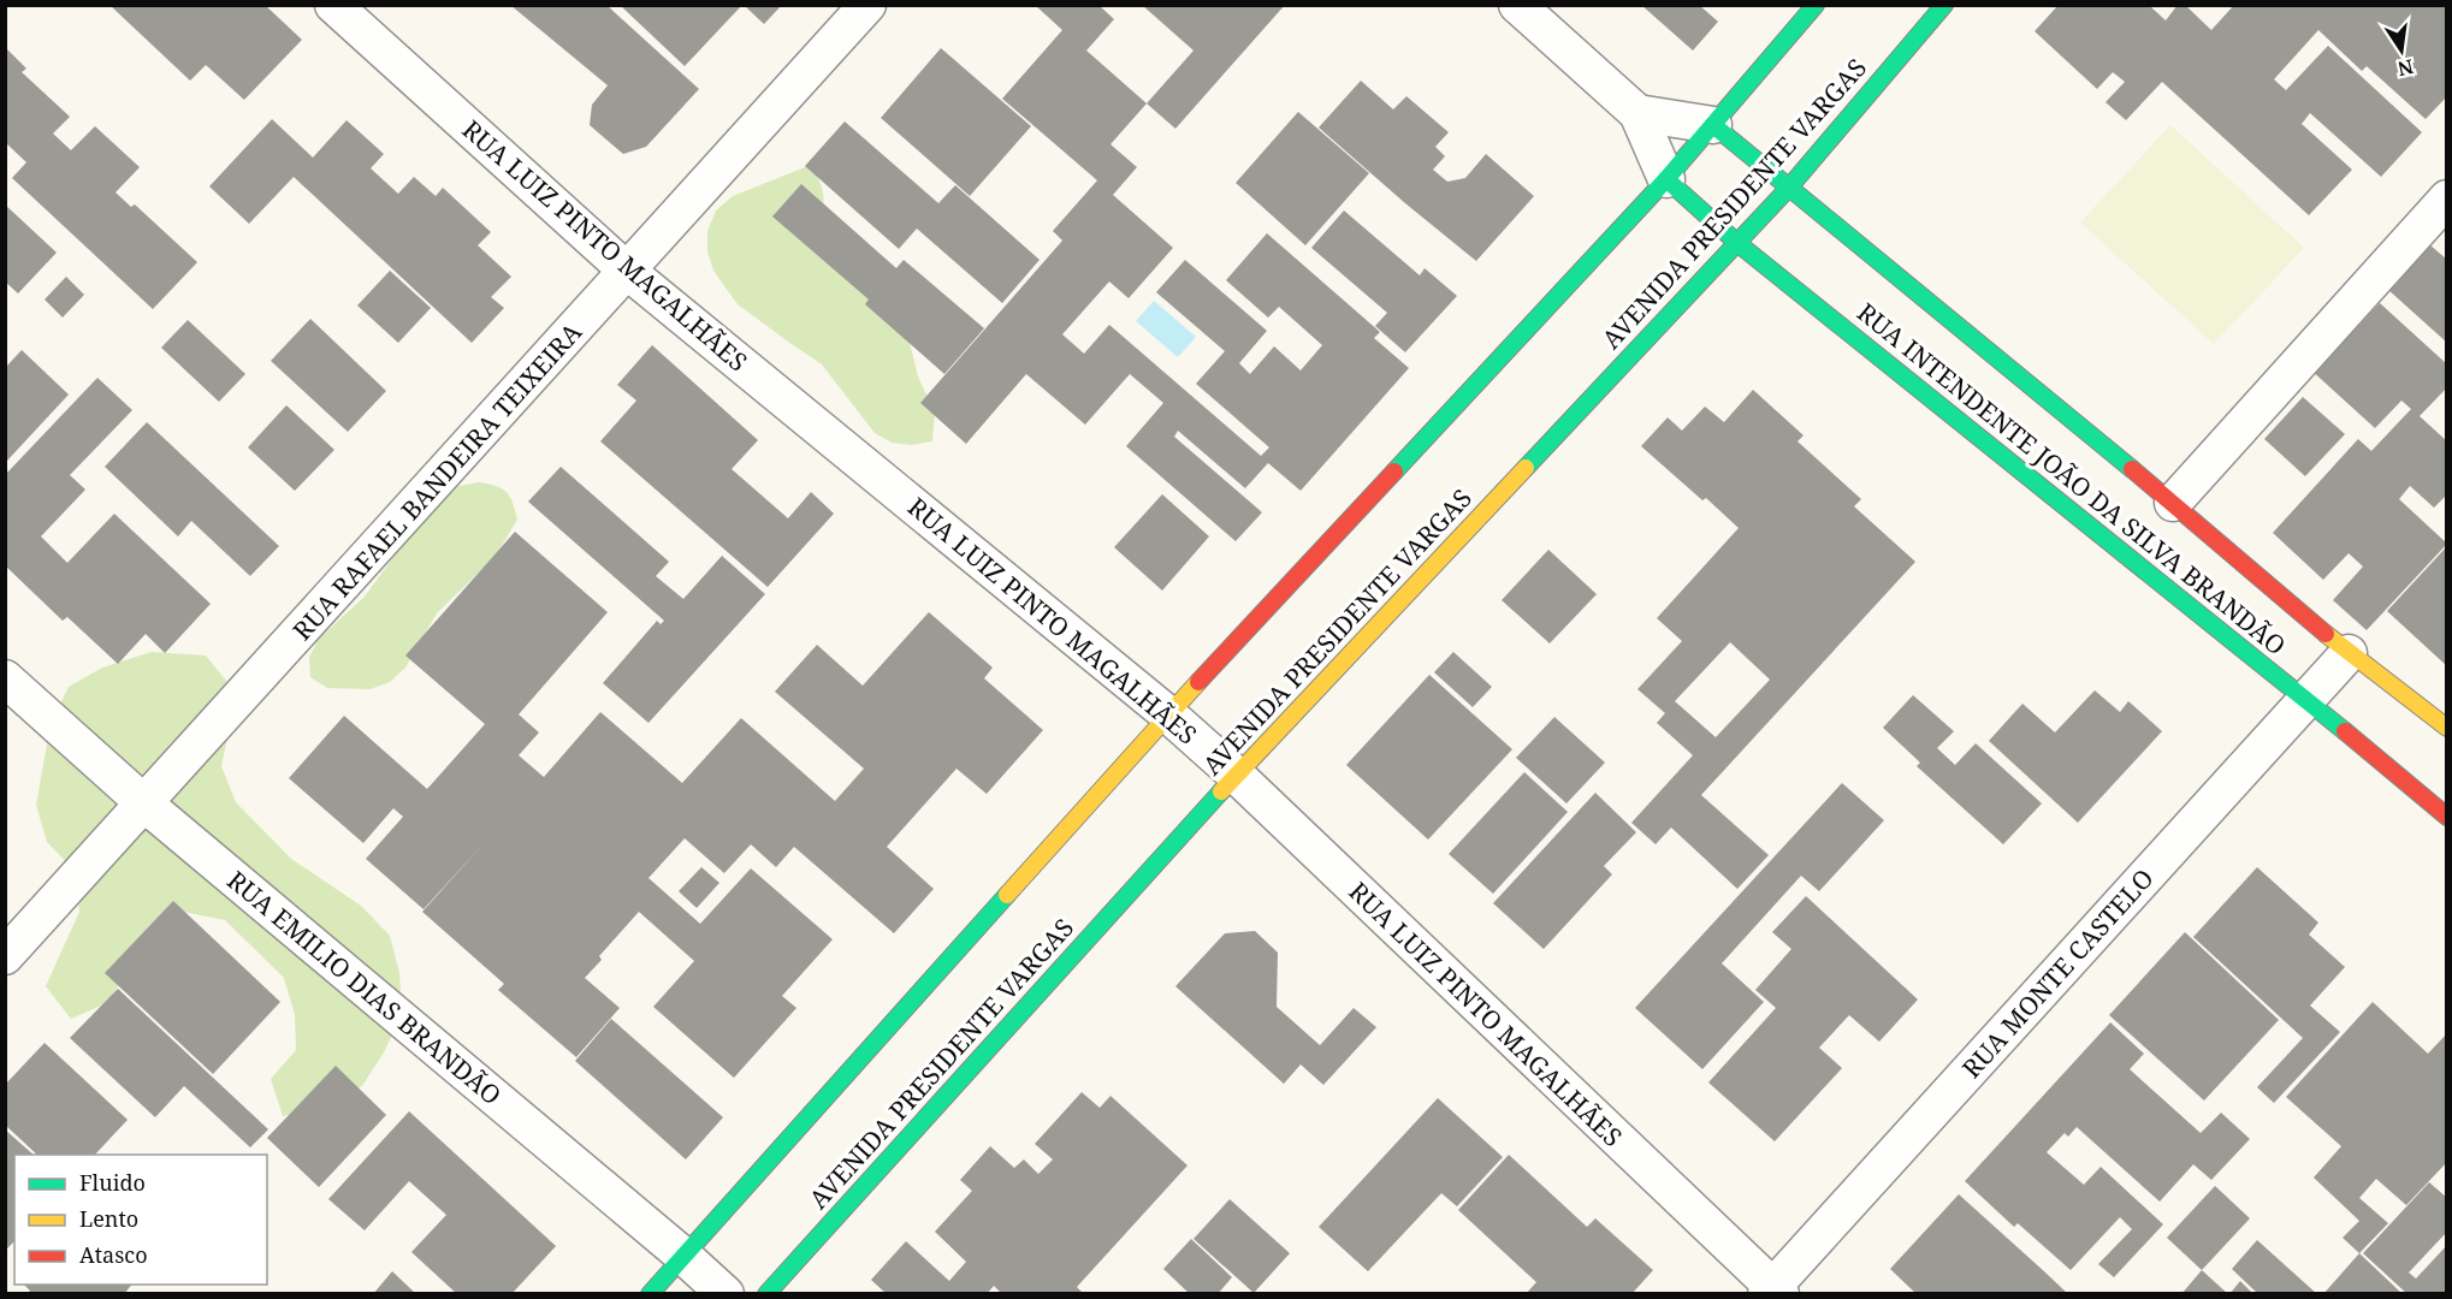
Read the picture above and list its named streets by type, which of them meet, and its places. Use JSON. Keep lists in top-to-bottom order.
{
  "streets": {
    "main road": ["AVENIDA PRESIDENTE VARGAS", "RUA INTENDENTE JOÃO DA SILVA BRANDÃO"],
    "street": [
      "RUA LUIZ PINTO MAGALHÃES",
      "RUA RAFAEL BANDEIRA TEIXEIRA",
      "RUA MONTE CASTELO",
      "RUA EMILIO DIAS BRANDÃO"
    ]
  },
  "crossings": [
    ["AVENIDA PRESIDENTE VARGAS", "RUA LUIZ PINTO MAGALHÃES"],
    ["AVENIDA PRESIDENTE VARGAS", "RUA INTENDENTE JOÃO DA SILVA BRANDÃO"],
    ["RUA LUIZ PINTO MAGALHÃES", "RUA RAFAEL BANDEIRA TEIXEIRA"],
    ["RUA LUIZ PINTO MAGALHÃES", "RUA MONTE CASTELO"],
    ["RUA INTENDENTE JOÃO DA SILVA BRANDÃO", "RUA MONTE CASTELO"],
    ["RUA RAFAEL BANDEIRA TEIXEIRA", "RUA EMILIO DIAS BRANDÃO"]
  ],
  "legend": ["Fluido", "Lento", "Atasco"],
  "north": "bottom"
}
